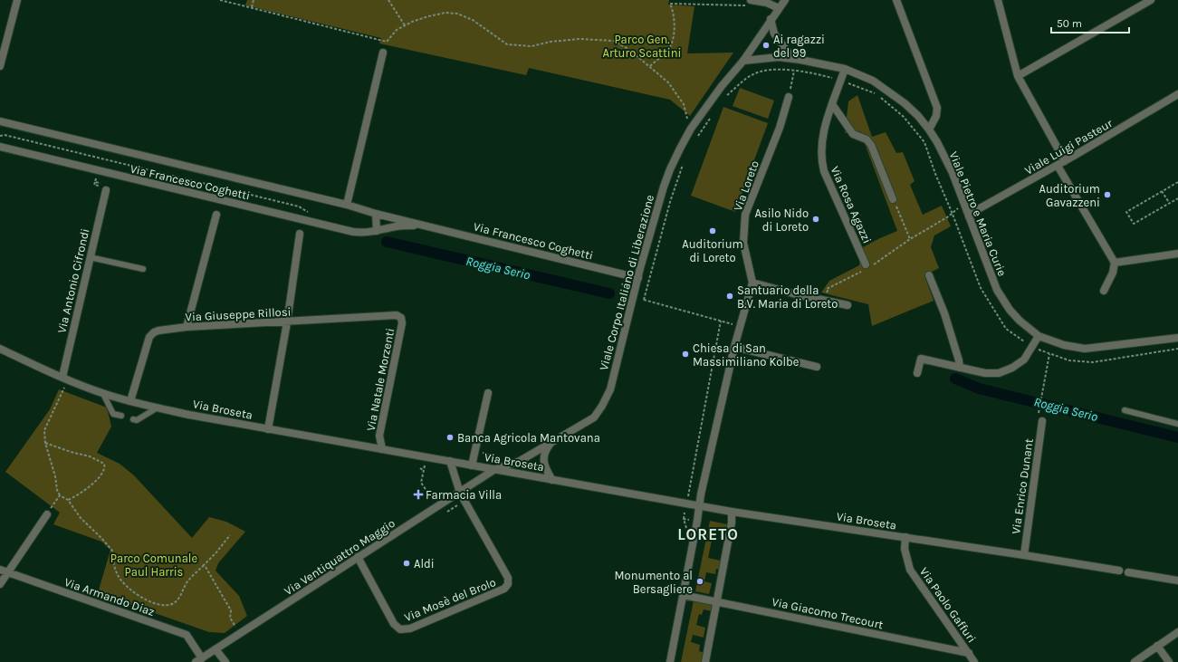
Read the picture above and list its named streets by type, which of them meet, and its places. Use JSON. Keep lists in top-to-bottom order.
{
  "streets": {
    "street": [
      "Viale Luigi Pasteur",
      "Via Francesco Coghetti",
      "Via Loreto",
      "Via Rosa Agazzi",
      "Viale Pietro e Maria Curie",
      "Via Antonio Cifrondi",
      "Viale Corpo Italiano di Liberazione",
      "Via Giuseppe Rillosi",
      "Via Natale Morzenti",
      "Via Broseta",
      "Via Enrico Dunant",
      "Via Ventiquattro Maggio",
      "Via Armando Diaz",
      "Via Mosè del Brolo",
      "Via Paolo Gaffuri",
      "Via Giacomo Trecourt"
    ]
  },
  "crossings": [
    ["Viale Luigi Pasteur", "Viale Pietro e Maria Curie"],
    ["Via Francesco Coghetti", "Viale Corpo Italiano di Liberazione"],
    ["Via Loreto", "Via Broseta"],
    ["Via Loreto", "Via Giacomo Trecourt"],
    ["Via Rosa Agazzi", "Viale Pietro e Maria Curie"],
    ["Viale Pietro e Maria Curie", "Viale Corpo Italiano di Liberazione"],
    ["Via Antonio Cifrondi", "Via Broseta"],
    ["Viale Corpo Italiano di Liberazione", "Via Broseta"],
    ["Viale Corpo Italiano di Liberazione", "Via Ventiquattro Maggio"],
    ["Via Giuseppe Rillosi", "Via Natale Morzenti"],
    ["Via Giuseppe Rillosi", "Via Broseta"],
    ["Via Natale Morzenti", "Via Broseta"],
    ["Via Broseta", "Via Enrico Dunant"],
    ["Via Broseta", "Via Ventiquattro Maggio"],
    ["Via Broseta", "Via Paolo Gaffuri"],
    ["Via Ventiquattro Maggio", "Via Armando Diaz"],
    ["Via Ventiquattro Maggio", "Via Mosè del Brolo"],
    ["Via Paolo Gaffuri", "Via Giacomo Trecourt"]
  ],
  "districts": ["LORETO"],
  "water": ["Roggia Serio"],
  "parks": ["Parco Gen. Arturo Scattini", "Parco Comunale Paul Harris"],
  "places": {
    "other": [
      "Ai ragazzi del 99",
      "Auditorium Gavazzeni",
      "Asilo Nido di Loreto",
      "Auditorium di Loreto",
      "Santuario della B.V. Maria di Loreto",
      "Chiesa di San Massimiliano Kolbe",
      "Banca Agricola Mantovana",
      "Aldi",
      "Monumento al Bersagliere"
    ],
    "health": ["Farmacia Villa"]
  },
  "scale_bar": "50 m"
}
